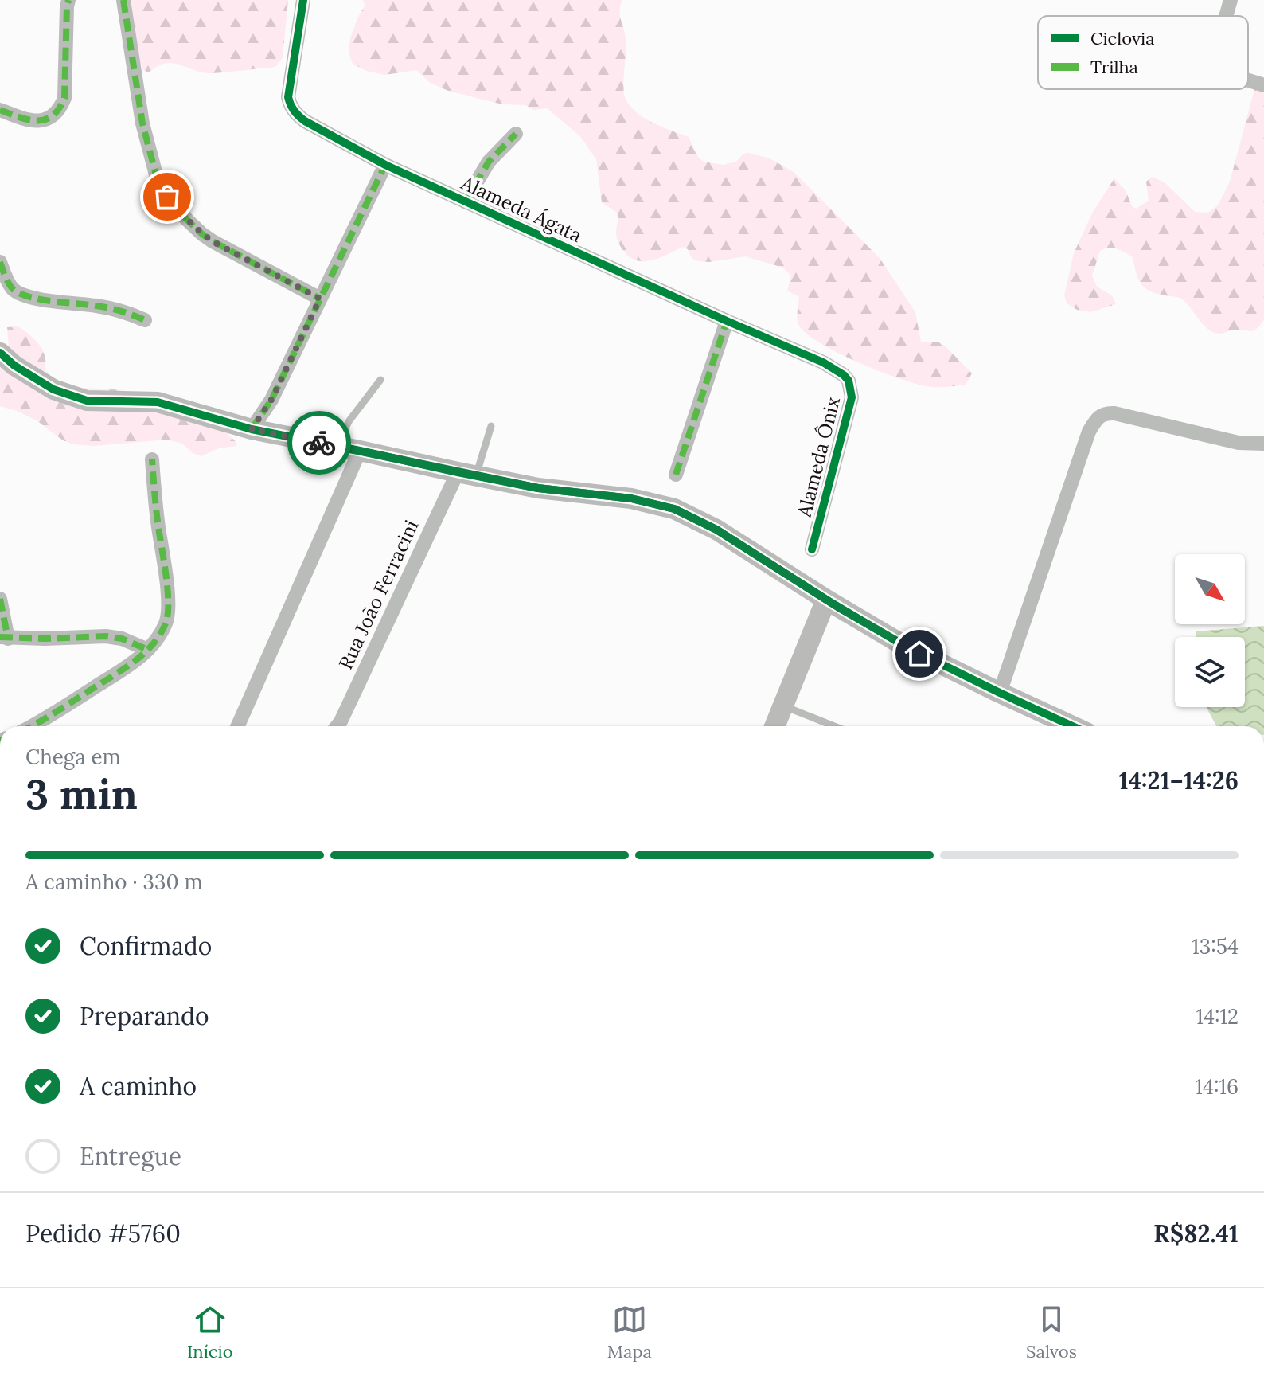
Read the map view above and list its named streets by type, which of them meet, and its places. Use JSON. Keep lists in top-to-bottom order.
{
  "streets": {
    "street": ["Alameda Ágata", "Alameda Ônix", "Rua João Ferracini"]
  },
  "crossings": [
    ["Alameda Ágata", "Alameda Ônix"]
  ],
  "legend": ["Ciclovia", "Trilha"],
  "north": "bottom right",
  "page": {
    "heading": ["3 min", "Chega em", "14:21–14:26"],
    "panel": ["Pedido #5760", "R$82.41"],
    "bar": "A caminho · 330 m",
    "list": [
      ["Confirmado", "13:54"],
      ["Preparando", "14:12"],
      ["A caminho", "14:16"],
      "Entregue"
    ],
    "tabs": ["Início", "Mapa", "Salvos"]
  }
}
